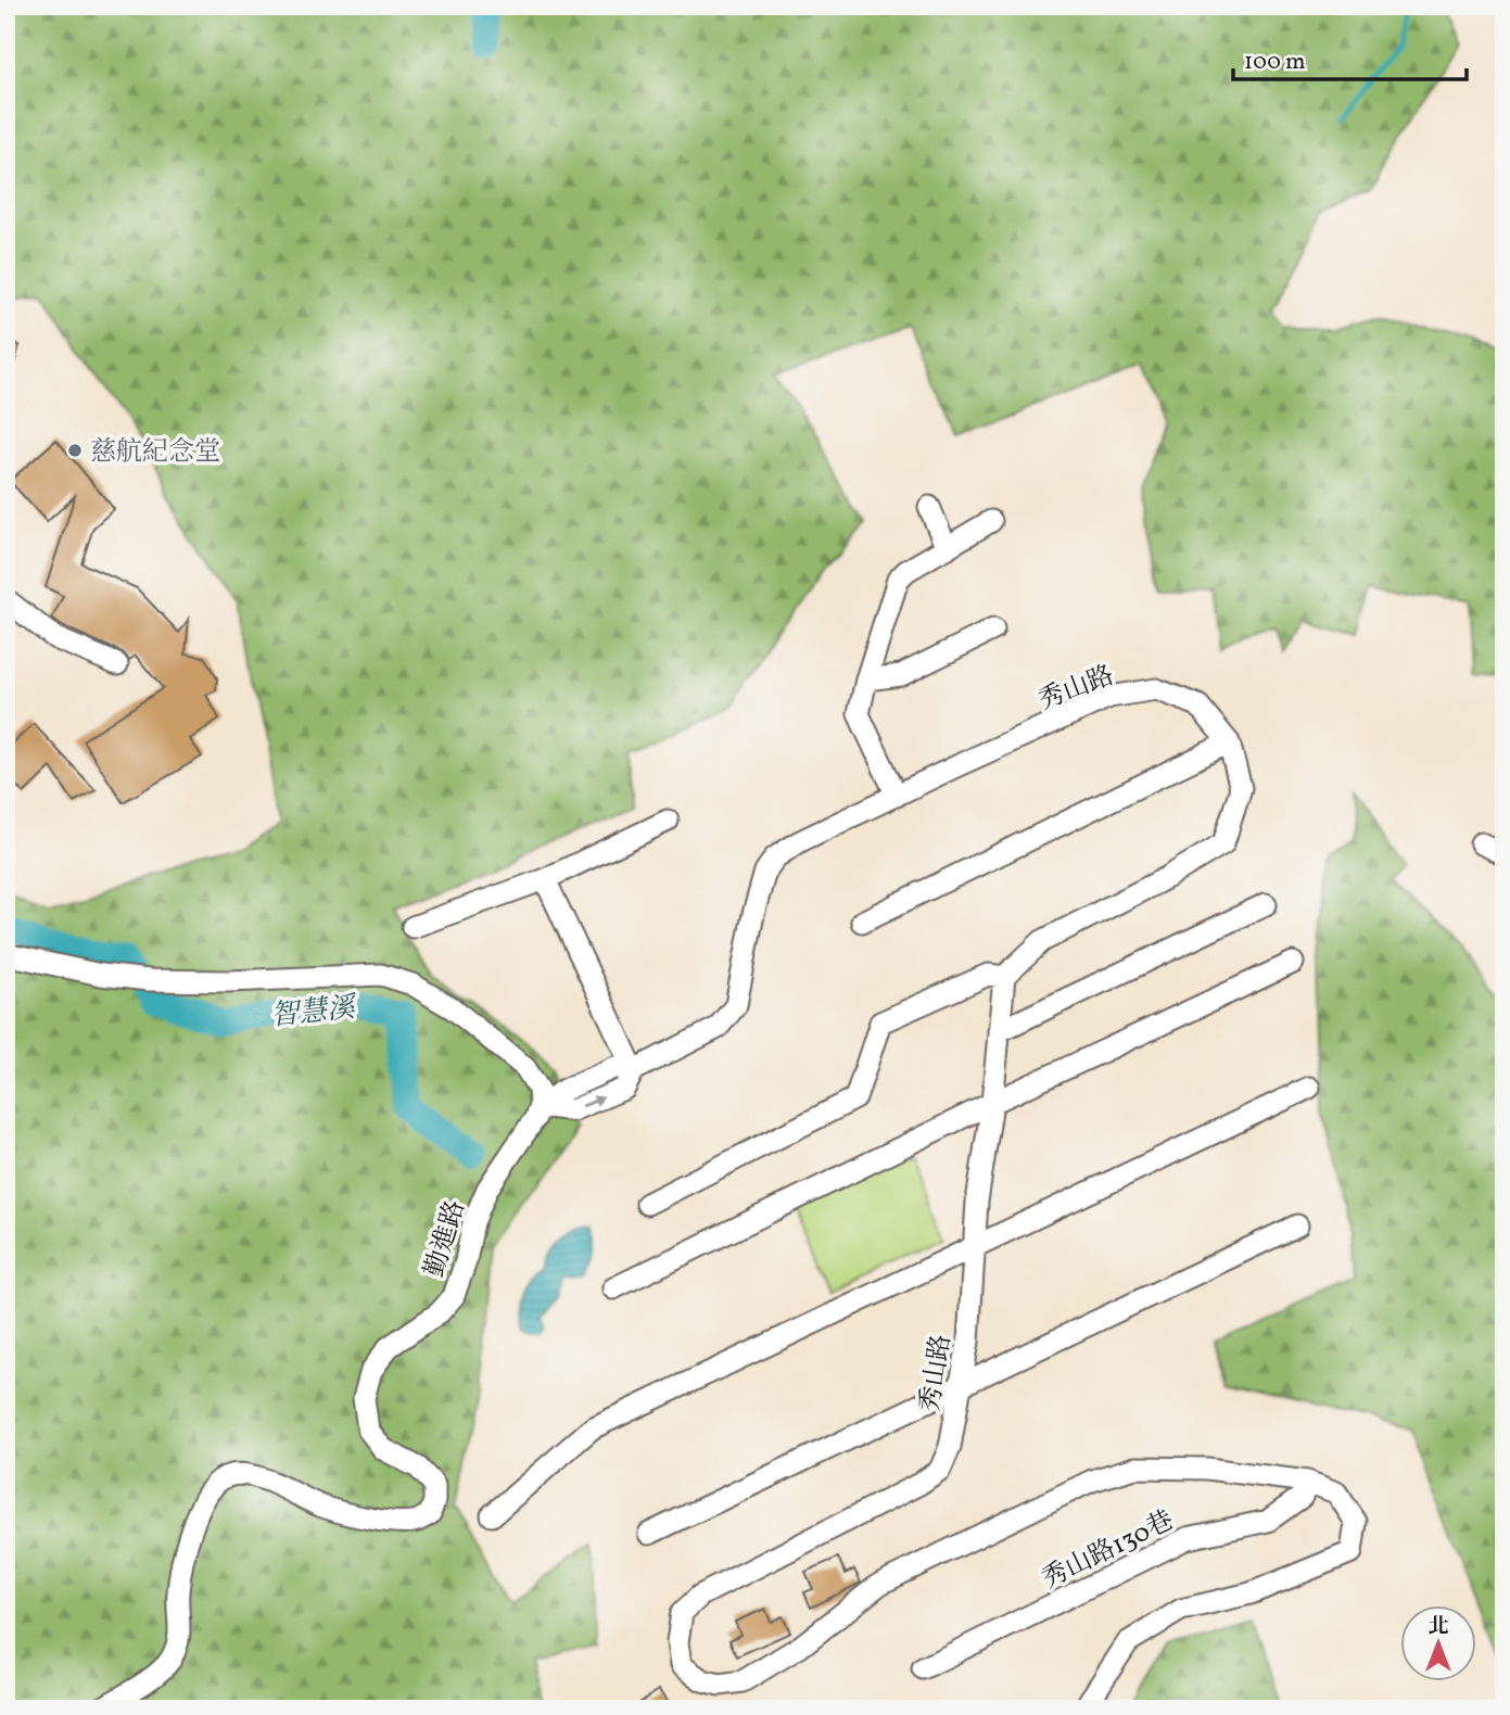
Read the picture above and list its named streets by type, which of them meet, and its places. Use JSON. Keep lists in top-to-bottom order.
{
  "streets": {
    "street": ["秀山路", "勤進路", "秀山路130巷"]
  },
  "crossings": [
    ["秀山路", "勤進路"],
    ["秀山路", "秀山路130巷"]
  ],
  "water": ["智慧溪"],
  "places": ["慈航紀念堂"],
  "scale_bar": "100 m",
  "north": "top"
}
